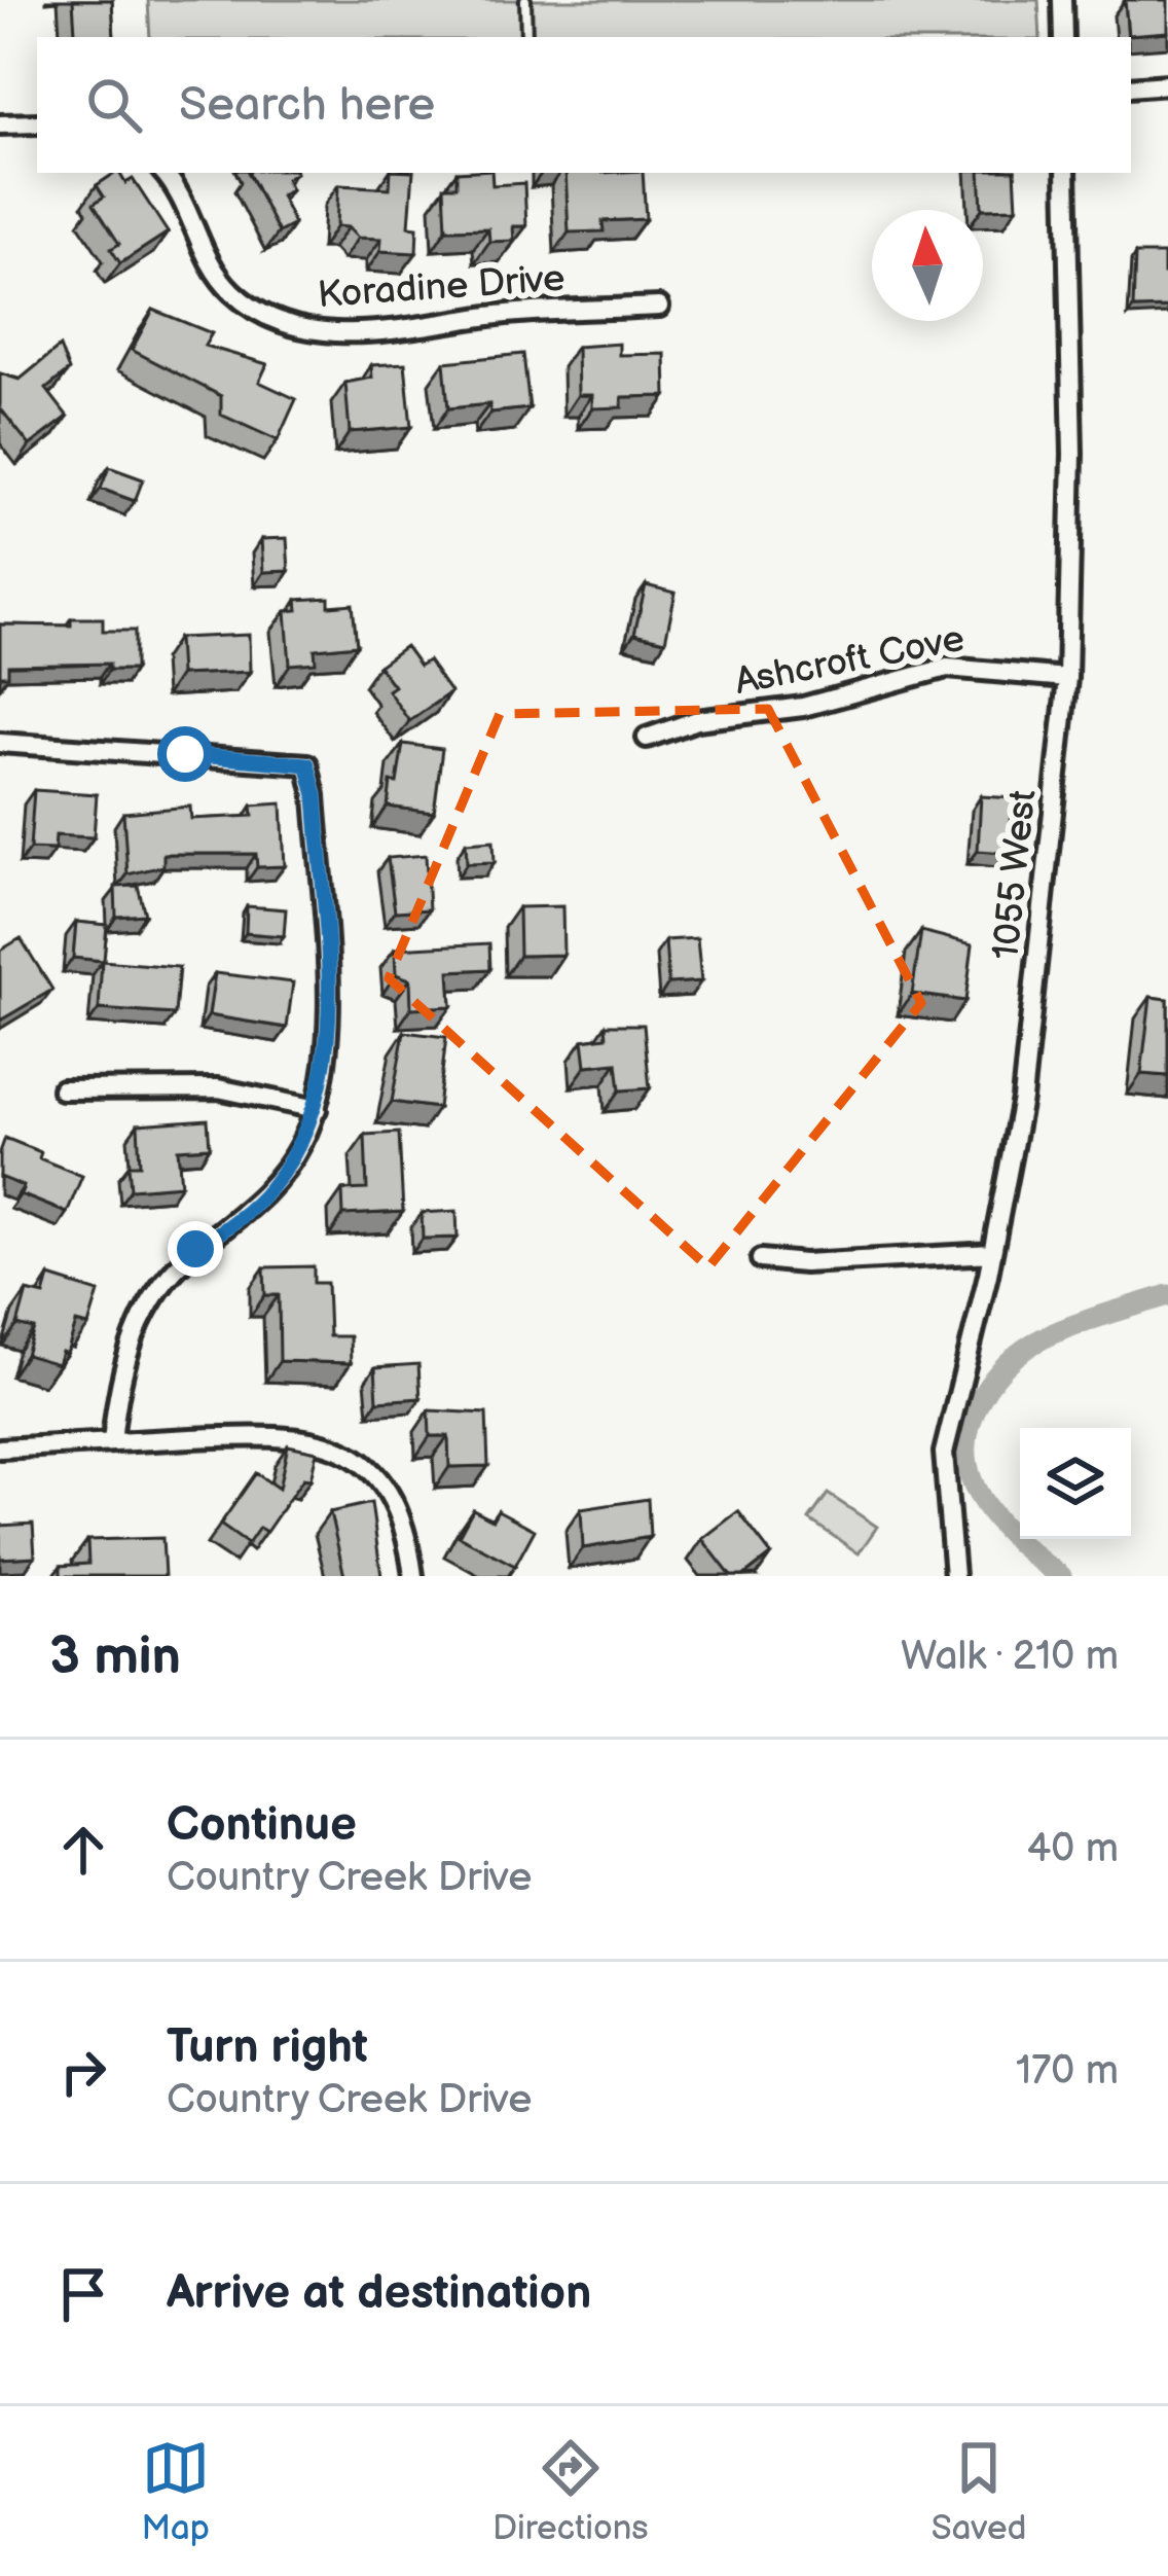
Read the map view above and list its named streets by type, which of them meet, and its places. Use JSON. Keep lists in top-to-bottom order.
{
  "streets": {
    "street": ["Koradine Drive", "Ashcroft Cove", "1055 West"]
  },
  "crossings": [
    ["Ashcroft Cove", "1055 West"]
  ],
  "north": "top",
  "page": {
    "search": "Search here",
    "heading": ["3 min", "Walk · 210 m"],
    "list": [
      ["Continue", "Country Creek Drive", "40 m"],
      ["Turn right", "Country Creek Drive", "170 m"],
      "Arrive at destination"
    ],
    "nav": ["Map", "Directions", "Saved"]
  }
}
